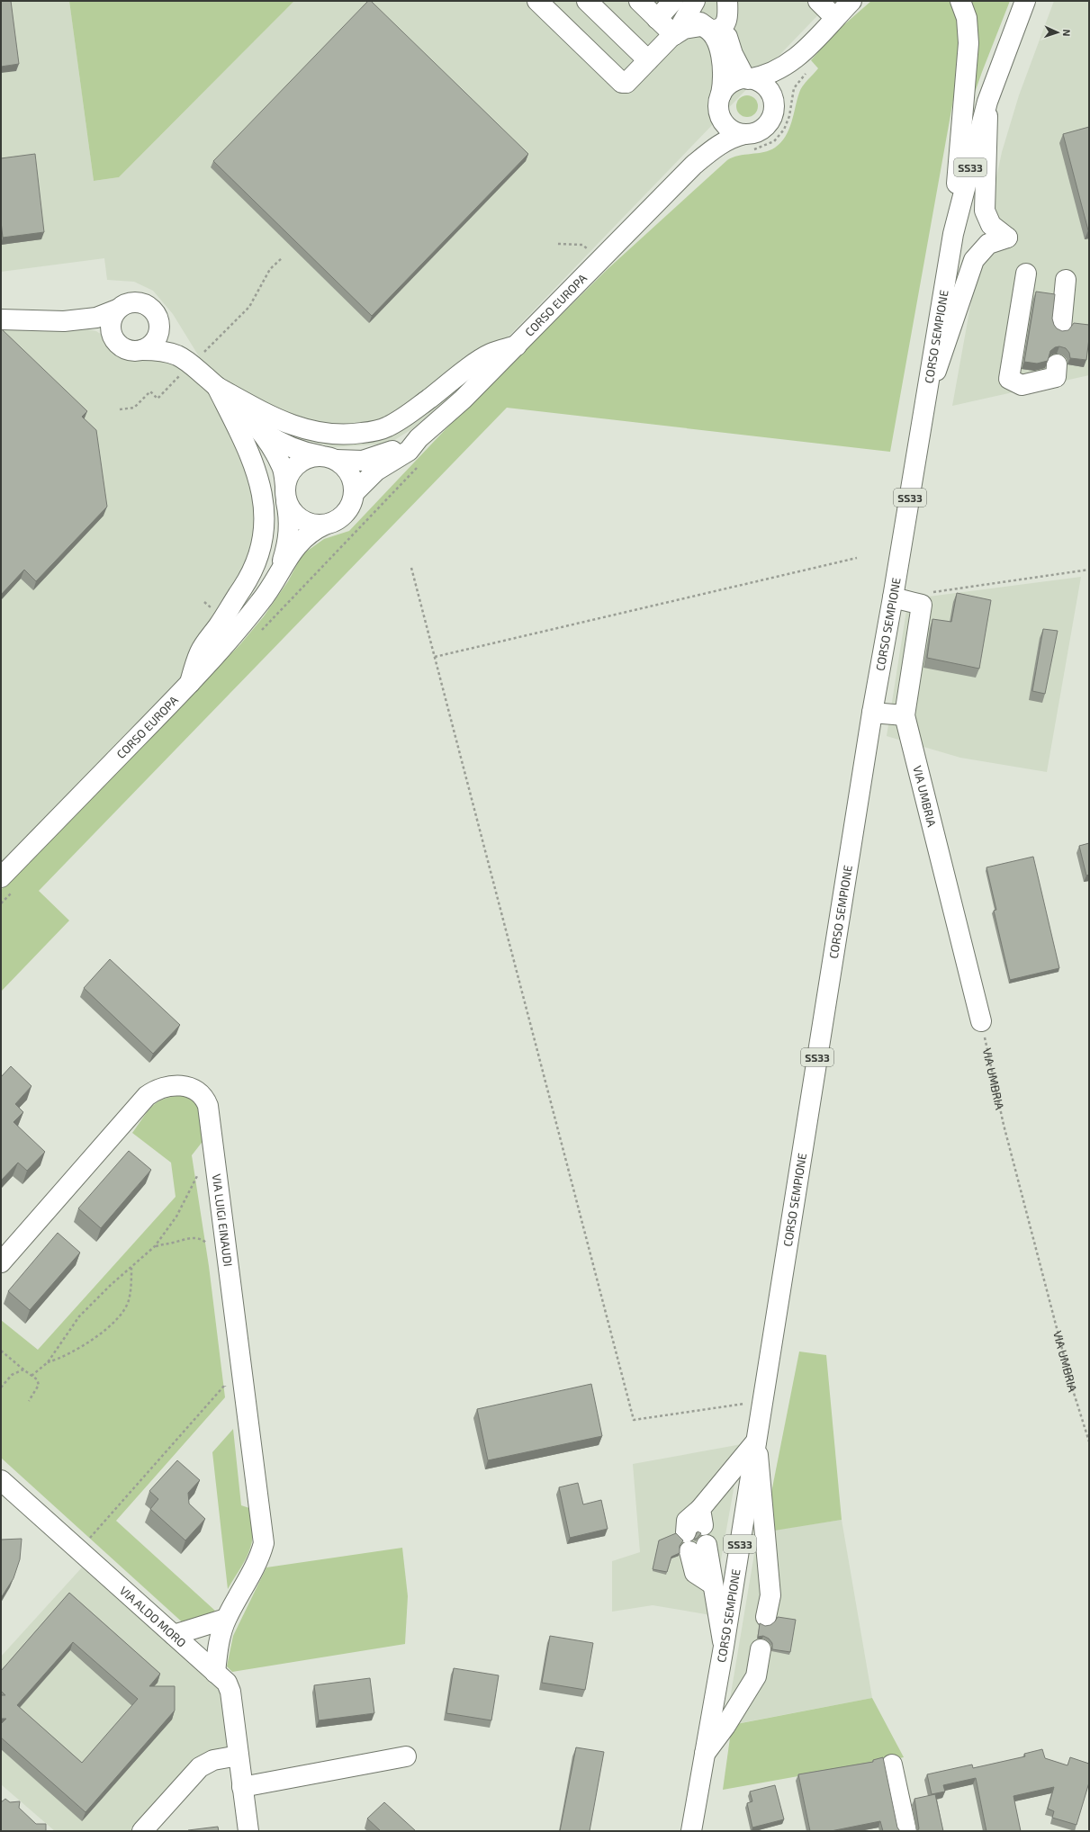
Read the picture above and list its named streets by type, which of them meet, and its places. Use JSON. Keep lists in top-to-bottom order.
{
  "streets": {
    "main road": [
      "SS33",
      "CORSO EUROPA",
      "CORSO SEMPIONE",
      "VIA UMBRIA",
      "VIA LUIGI EINAUDI",
      "VIA ALDO MORO"
    ]
  },
  "crossings": [
    ["VIA LUIGI EINAUDI", "VIA ALDO MORO"]
  ],
  "north": "right"
}
